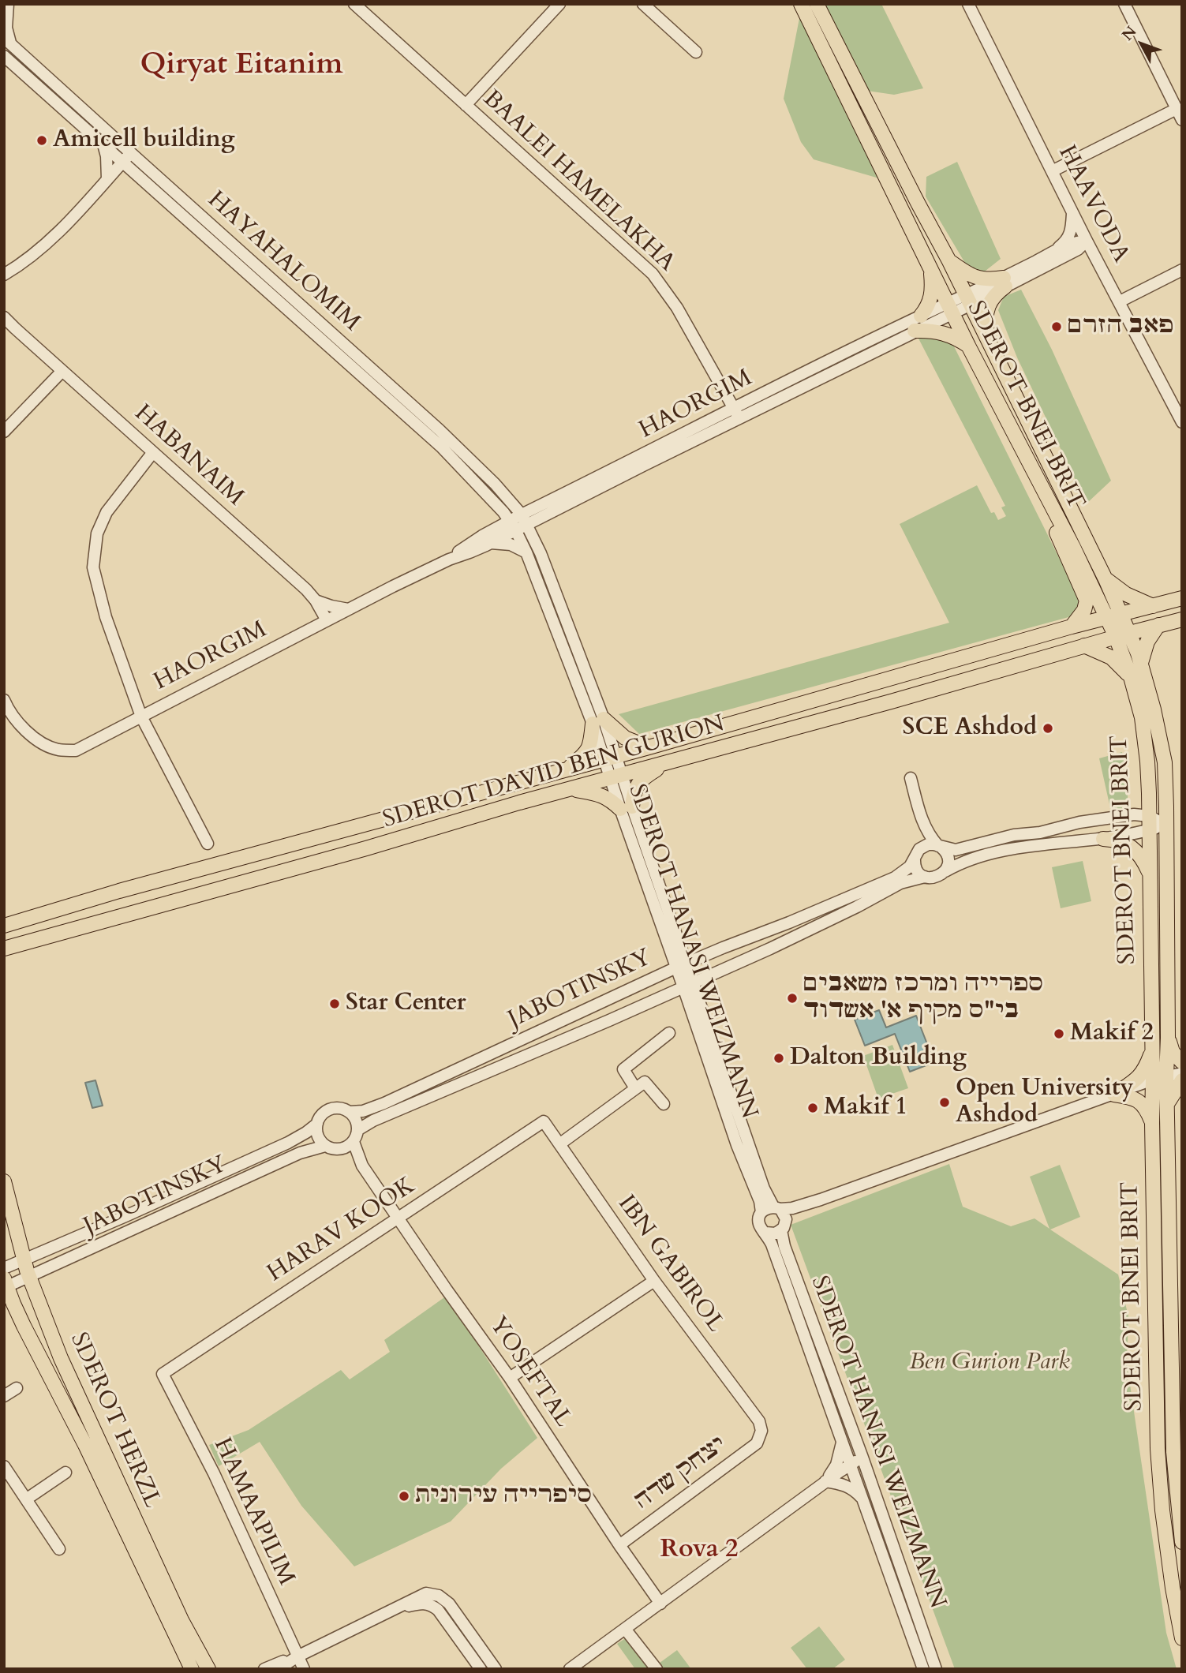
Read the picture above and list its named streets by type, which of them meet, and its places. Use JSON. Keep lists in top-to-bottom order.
{
  "streets": {
    "main road": ["SDEROT BNEI BRIT", "SDEROT DAVID BEN GURION", "SDEROT HERZL"],
    "street": [
      "BAALEI HAMELAKHA",
      "HAAVODA",
      "HAYAHALOMIM",
      "HAORGIM",
      "HABANAIM",
      "SDEROT HANASI WEIZMANN",
      "JABOTINSKY",
      "HARAV KOOK",
      "IBN GABIROL",
      "YOSEFTAL",
      "יצחק שדה",
      "HAMAAPILIM"
    ]
  },
  "crossings": [
    ["BAALEI HAMELAKHA", "HAORGIM"],
    ["HAYAHALOMIM", "HAORGIM"],
    ["HAYAHALOMIM", "SDEROT HANASI WEIZMANN"],
    ["HAORGIM", "SDEROT BNEI BRIT"],
    ["HAORGIM", "HABANAIM"],
    ["HAORGIM", "SDEROT HANASI WEIZMANN"],
    ["SDEROT BNEI BRIT", "SDEROT DAVID BEN GURION"],
    ["SDEROT DAVID BEN GURION", "SDEROT HANASI WEIZMANN"],
    ["SDEROT HANASI WEIZMANN", "JABOTINSKY"],
    ["JABOTINSKY", "YOSEFTAL"],
    ["JABOTINSKY", "SDEROT HERZL"],
    ["HARAV KOOK", "IBN GABIROL"],
    ["HARAV KOOK", "YOSEFTAL"],
    ["HARAV KOOK", "HAMAAPILIM"],
    ["IBN GABIROL", "יצחק שדה"],
    ["YOSEFTAL", "יצחק שדה"]
  ],
  "districts": ["Qiryat Eitanim", "Rova 2"],
  "parks": ["Ben Gurion Park"],
  "places": [
    "Amicell building",
    "פאב הזרם",
    "SCE Ashdod",
    "ספרייה ומרכז משאבים בי\"ס מקיף א' אשדוד",
    "Star Center",
    "Makif 2",
    "Dalton Building",
    "Open University Ashdod",
    "Makif 1",
    "סיפרייה עירונית"
  ],
  "north": "top left"
}
